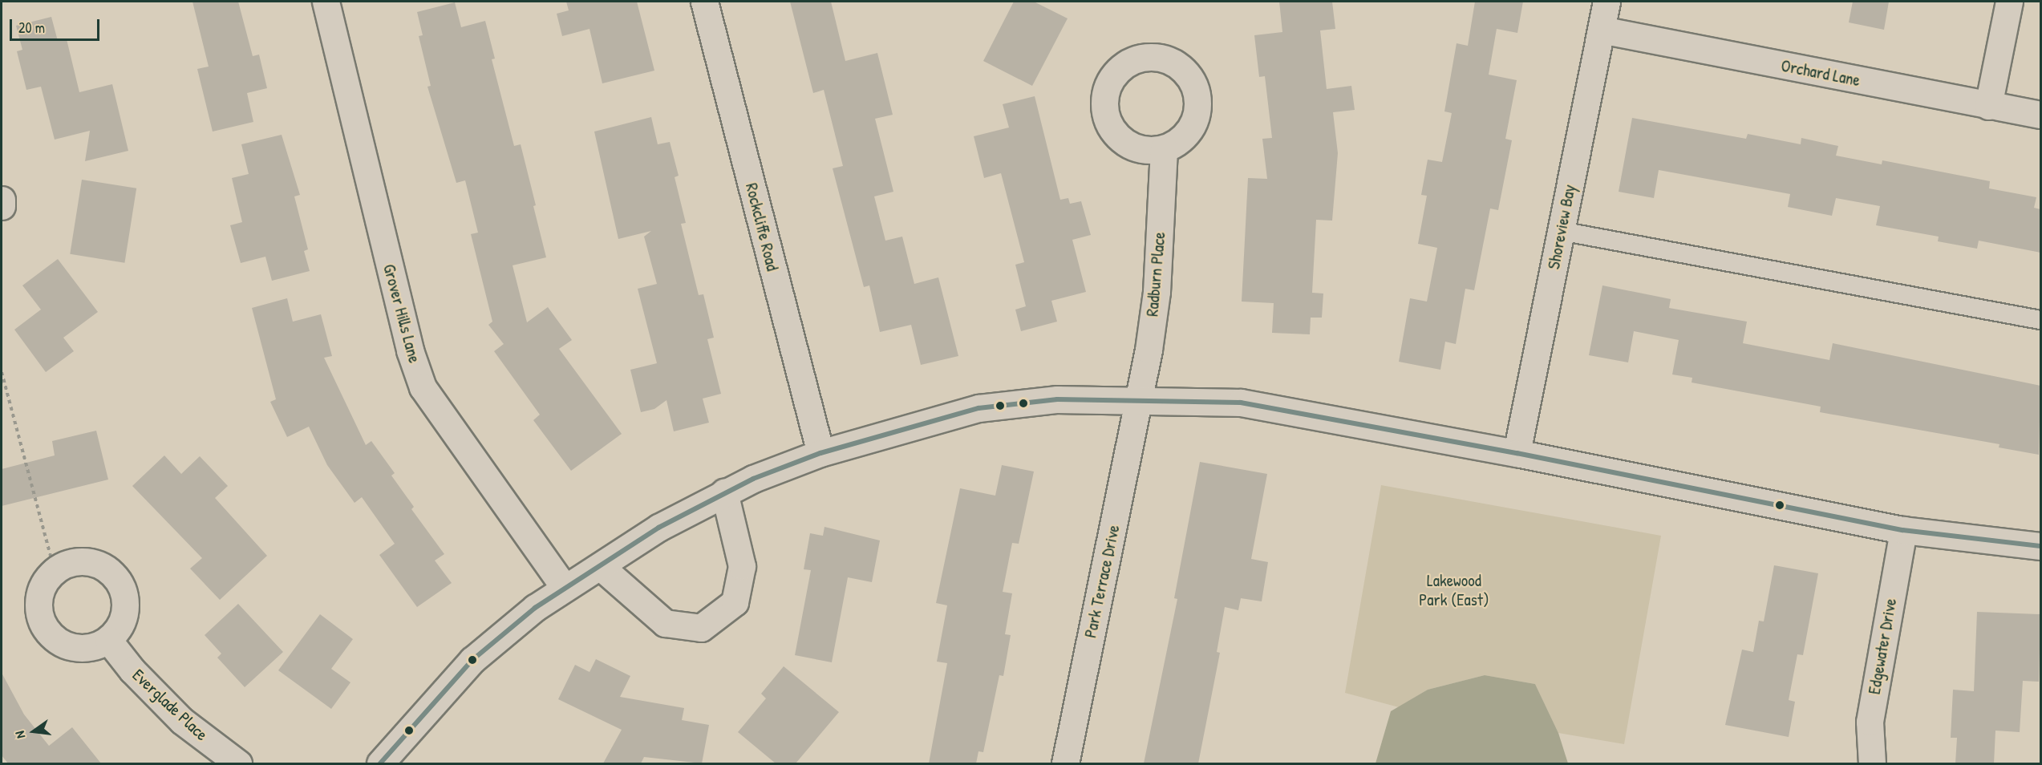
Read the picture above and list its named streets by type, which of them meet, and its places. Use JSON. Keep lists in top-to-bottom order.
{
  "streets": {
    "street": [
      "Orchard Lane",
      "Rockcliffe Road",
      "Shoreview Bay",
      "Radburn Place",
      "Grover Hills Lane",
      "Park Terrace Drive",
      "Edgewater Drive",
      "Everglade Place"
    ]
  },
  "crossings": [
    ["Orchard Lane", "Shoreview Bay"],
    ["Radburn Place", "Park Terrace Drive"]
  ],
  "parks": ["Lakewood Park (East)"],
  "scale_bar": "20 m",
  "north": "left"
}
